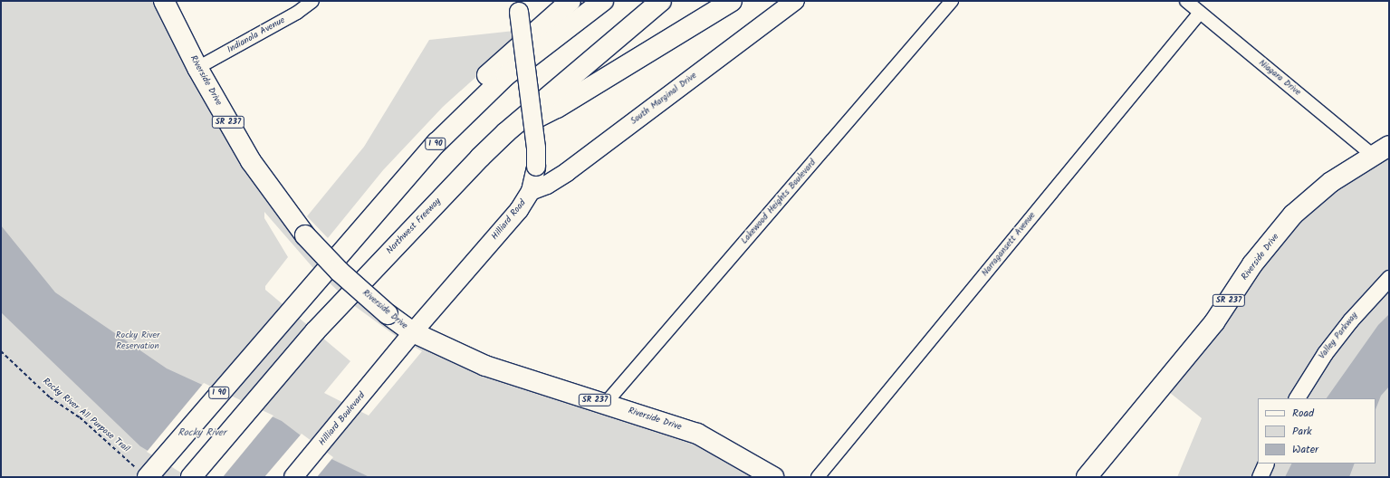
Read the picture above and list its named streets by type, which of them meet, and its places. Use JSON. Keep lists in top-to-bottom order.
{
  "streets": {
    "main road": [
      "Riverside Drive",
      "South Marginal Drive",
      "SR 237",
      "I 90",
      "Hilliard Road",
      "Northwest Freeway",
      "Hilliard Boulevard"
    ],
    "street": [
      "Indianola Avenue",
      "Niagara Drive",
      "Lakewood Heights Boulevard",
      "Narragansett Avenue",
      "Valley Parkway"
    ],
    "path": ["Rocky River All Purpose Trail"]
  },
  "crossings": [
    ["Indianola Avenue", "Riverside Drive"],
    ["Niagara Drive", "Riverside Drive"],
    ["Niagara Drive", "Narragansett Avenue"],
    ["Riverside Drive", "Lakewood Heights Boulevard"],
    ["Riverside Drive", "Hilliard Road"],
    ["South Marginal Drive", "Hilliard Road"],
    ["I 90", "Rocky River All Purpose Trail"],
    ["Hilliard Road", "Hilliard Boulevard"]
  ],
  "water": ["Rocky River"],
  "parks": ["Rocky River Reservation"],
  "legend": ["Road", "Park", "Water"]
}
